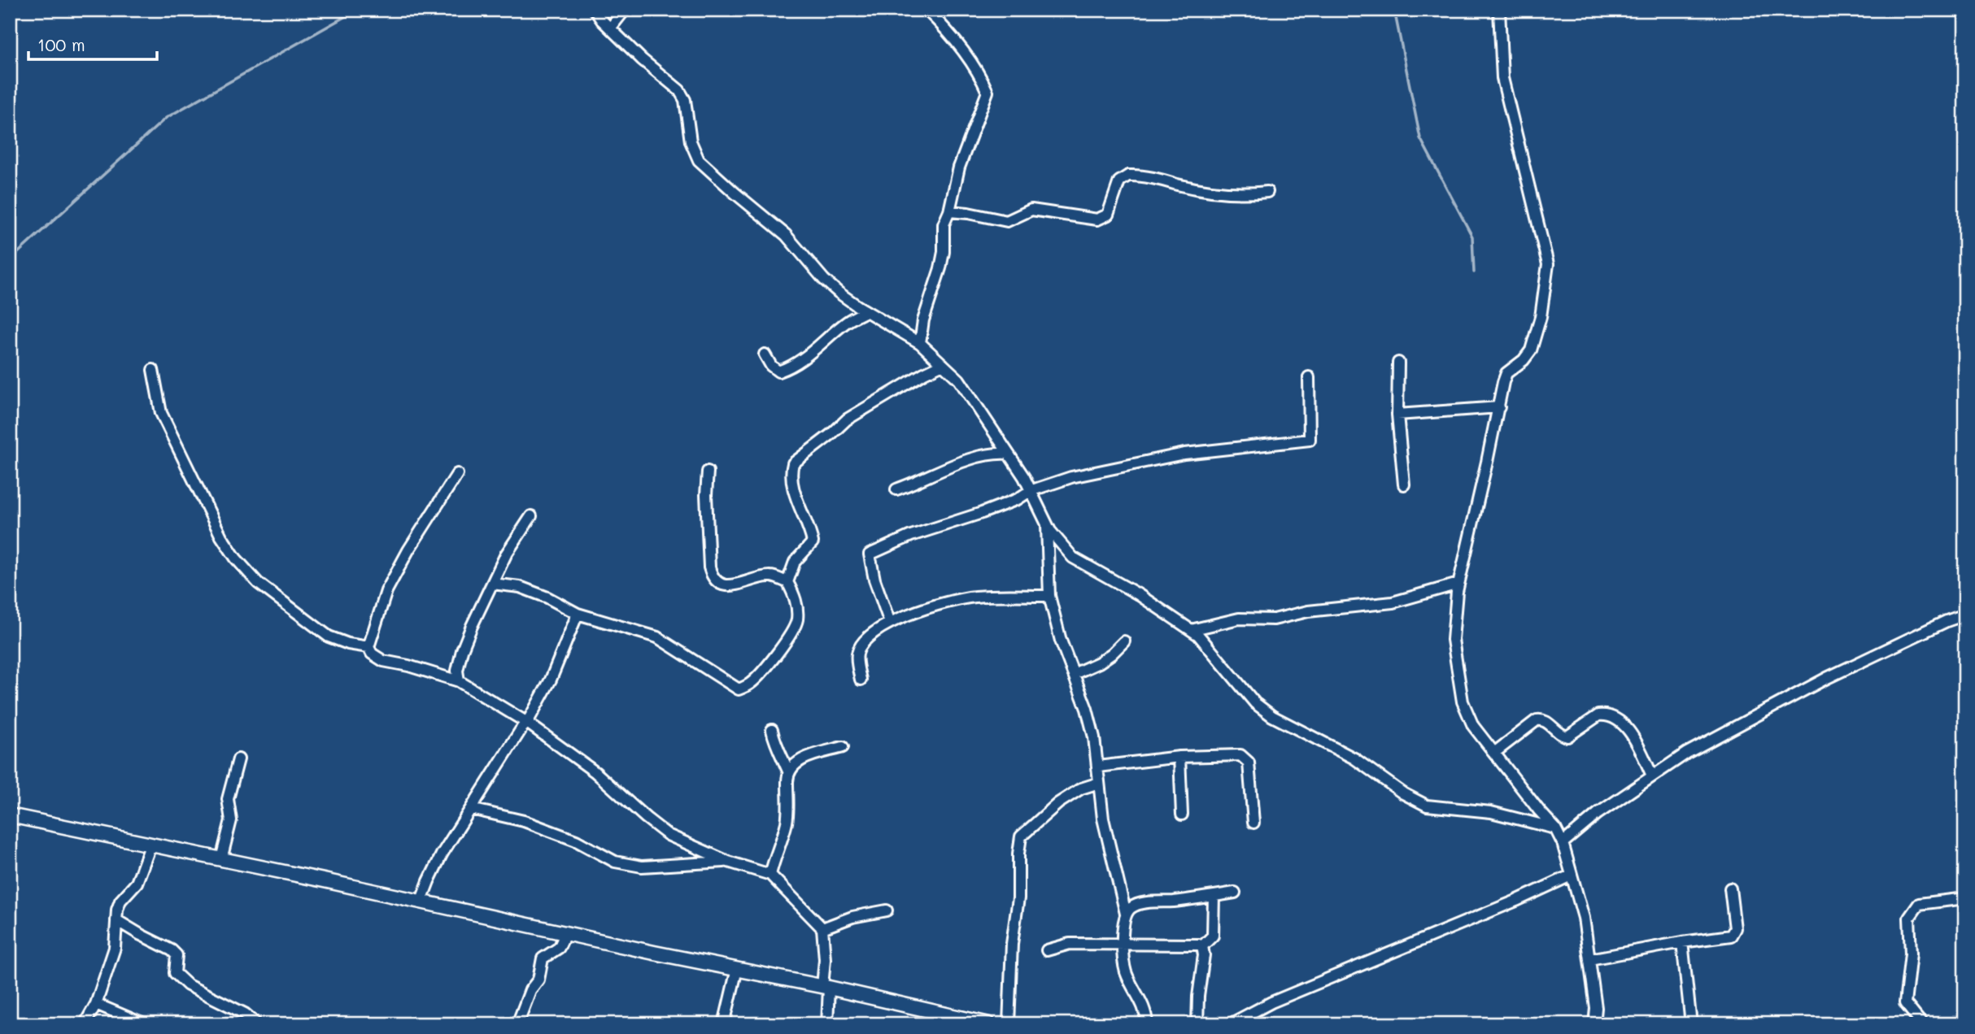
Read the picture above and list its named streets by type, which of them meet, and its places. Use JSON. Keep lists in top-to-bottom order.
{
  "scale_bar": "100 m"
}
